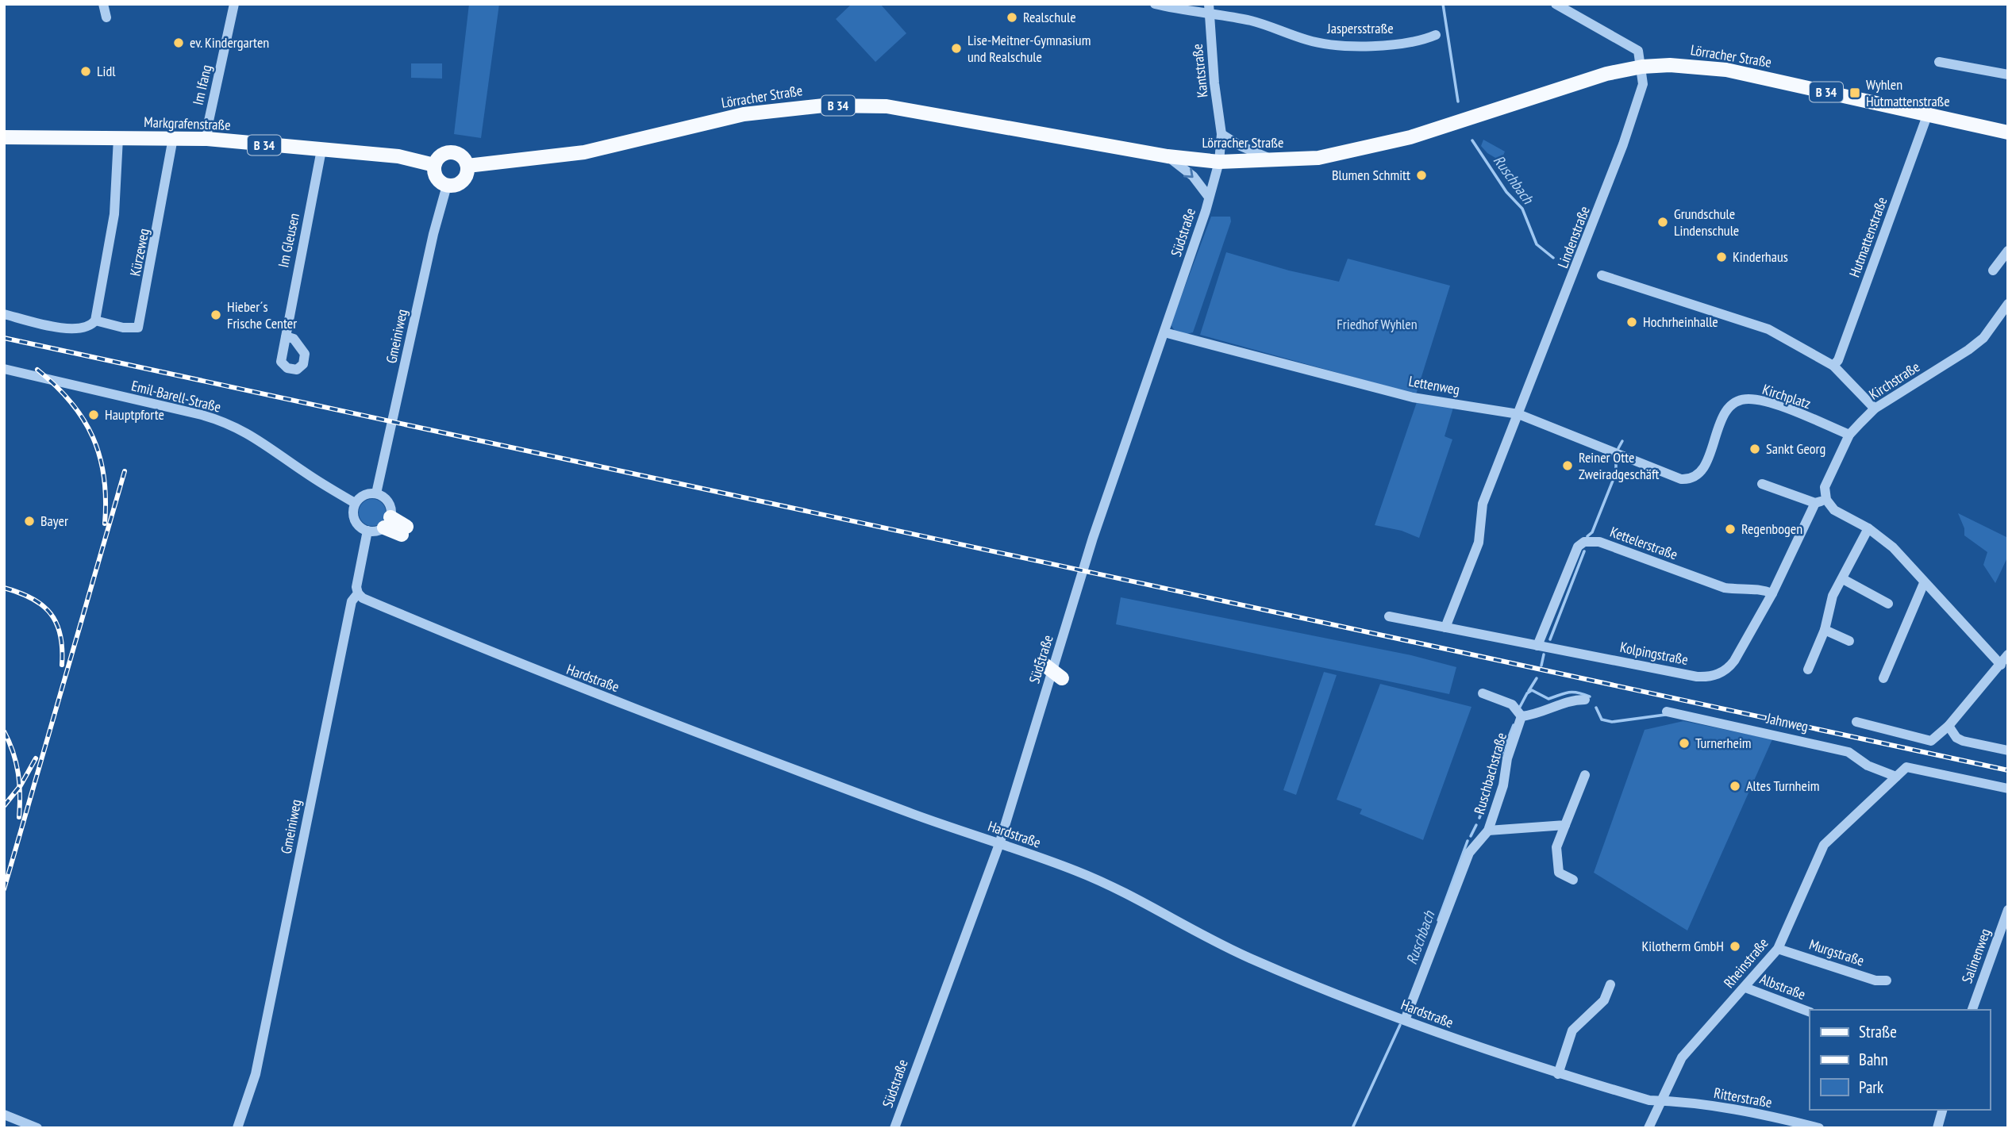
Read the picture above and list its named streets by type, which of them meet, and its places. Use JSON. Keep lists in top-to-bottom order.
{
  "streets": {
    "main road": ["Lörracher Straße", "B 34", "Markgrafenstraße"],
    "street": [
      "Jaspersstraße",
      "Kantstraße",
      "Im Ifang",
      "Südstraße",
      "Lindenstraße",
      "Hutmattenstraße",
      "Im Gleusen",
      "Kürzeweg",
      "Gmeiniweg",
      "Kirchstraße",
      "Lettenweg",
      "Emil-Barell-Straße",
      "Kirchplatz",
      "Kettelerstraße",
      "Kolpingstraße",
      "Hardstraße",
      "Jahnweg",
      "Ruschbachstraße",
      "Murgstraße",
      "Salinenweg",
      "Rheinstraße",
      "Albstraße",
      "Ritterstraße"
    ]
  },
  "crossings": [
    ["Jaspersstraße", "Kantstraße"],
    ["Lörracher Straße", "Kantstraße"],
    ["Lörracher Straße", "Markgrafenstraße"],
    ["Lörracher Straße", "Südstraße"],
    ["Lörracher Straße", "Lindenstraße"],
    ["Lörracher Straße", "Hutmattenstraße"],
    ["Lörracher Straße", "Gmeiniweg"],
    ["Kantstraße", "Südstraße"],
    ["Im Ifang", "Markgrafenstraße"],
    ["Markgrafenstraße", "Im Gleusen"],
    ["Markgrafenstraße", "Kürzeweg"],
    ["Markgrafenstraße", "Gmeiniweg"],
    ["Südstraße", "Lettenweg"],
    ["Südstraße", "Hardstraße"],
    ["Lindenstraße", "Lettenweg"],
    ["Lindenstraße", "Kolpingstraße"],
    ["Gmeiniweg", "Emil-Barell-Straße"],
    ["Gmeiniweg", "Hardstraße"],
    ["Kirchstraße", "Kirchplatz"],
    ["Lettenweg", "Kirchplatz"],
    ["Kettelerstraße", "Kolpingstraße"],
    ["Hardstraße", "Ruschbachstraße"],
    ["Hardstraße", "Rheinstraße"],
    ["Hardstraße", "Ritterstraße"],
    ["Jahnweg", "Rheinstraße"],
    ["Murgstraße", "Rheinstraße"],
    ["Rheinstraße", "Albstraße"],
    ["Rheinstraße", "Ritterstraße"]
  ],
  "water": ["Ruschbach"],
  "parks": ["Friedhof Wyhlen"],
  "places": {
    "other": [
      "Realschule",
      "ev. Kindergarten",
      "Lise-Meitner-Gymnasium und Realschule",
      "Lidl",
      "Blumen Schmitt",
      "Grundschule Lindenschule",
      "Kinderhaus",
      "Hieber´s Frische Center",
      "Hochrheinhalle",
      "Hauptpforte",
      "Sankt Georg",
      "Reiner Otte Zweiradgeschäft",
      "Bayer",
      "Regenbogen",
      "Turnerheim",
      "Altes Turnheim",
      "Kilotherm GmbH"
    ],
    "transit": ["Wyhlen Hutmattenstraße"]
  },
  "legend": ["Straße", "Bahn", "Park"]
}
